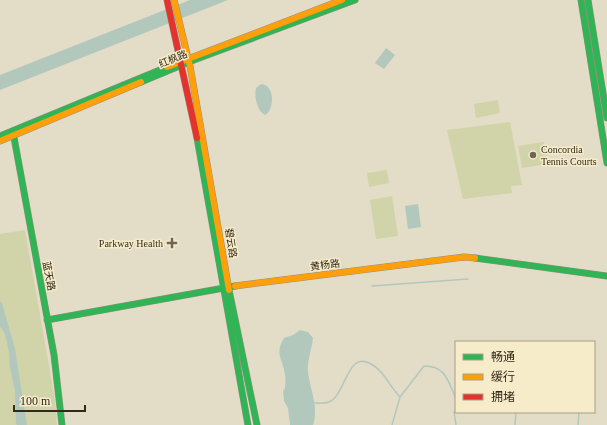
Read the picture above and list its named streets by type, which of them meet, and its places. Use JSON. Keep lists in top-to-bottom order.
{
  "streets": {
    "street": [
      "红枫路",
      "碧云路",
      "黄杨路",
      "蓝天路"
    ]
  },
  "crossings": [
    ["红枫路", "碧云路"],
    ["红枫路", "蓝天路"],
    ["碧云路", "黄杨路"],
    ["黄杨路", "蓝天路"]
  ],
  "places": {
    "other": ["Concordia Tennis Courts"],
    "health": ["Parkway Health"]
  },
  "legend": ["畅通", "缓行", "拥堵"],
  "scale_bar": "100 m"
}
